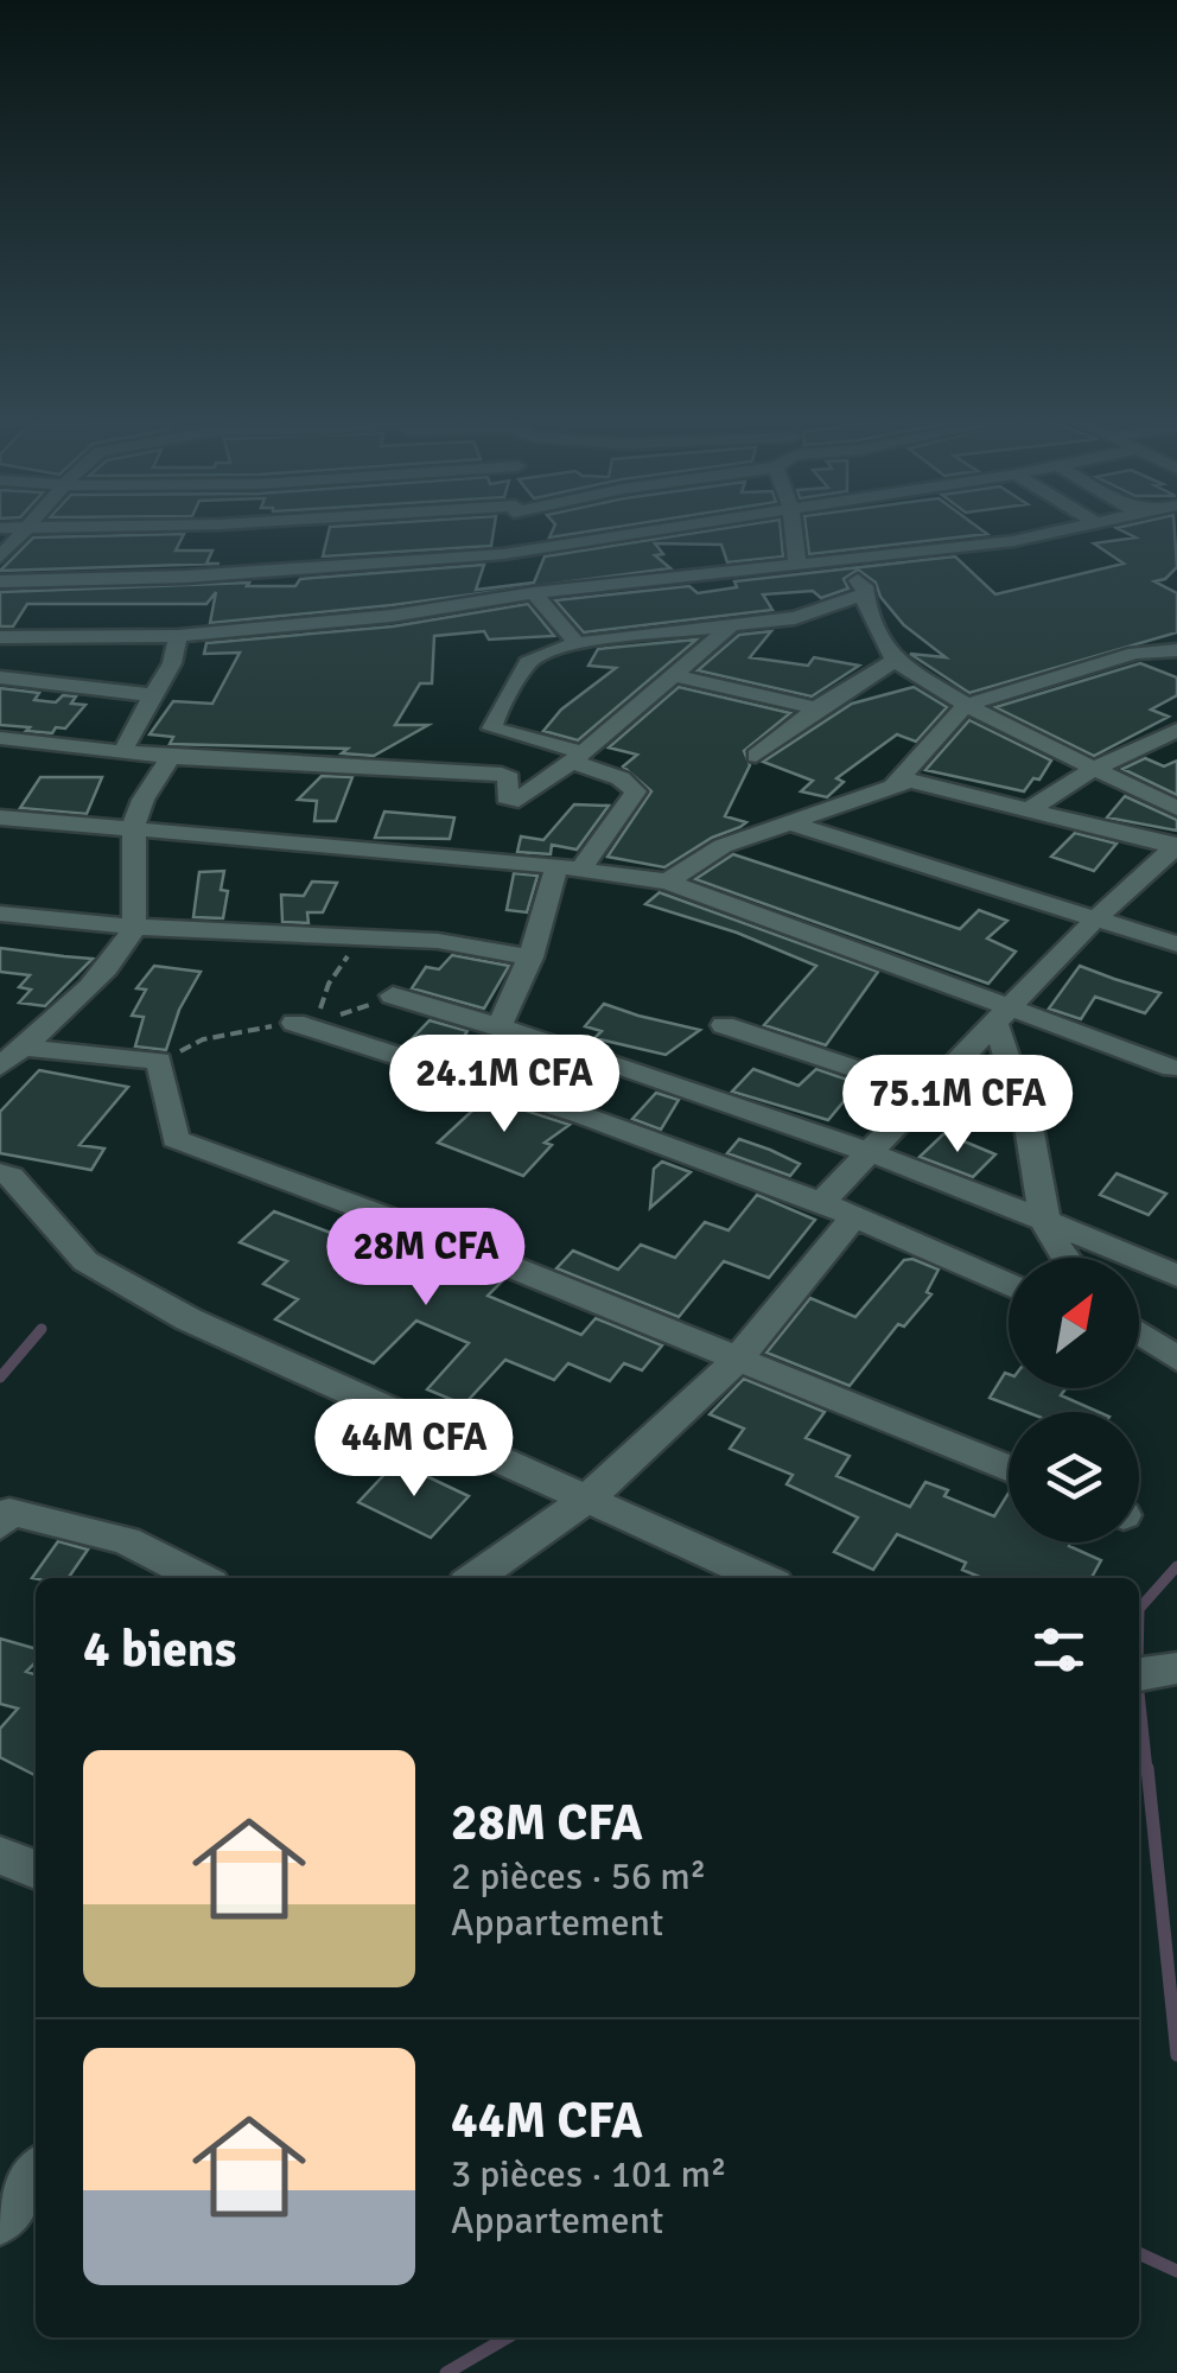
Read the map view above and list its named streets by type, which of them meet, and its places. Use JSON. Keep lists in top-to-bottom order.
{
  "north": "top right",
  "page": {
    "price": [
      "24.1M CFA",
      "75.1M CFA",
      "28M CFA",
      "44M CFA"
    ],
    "heading": "4 biens",
    "list": [
      {
        "name": "28M CFA",
        "note": "2 pièces · 56 m² · Appartement"
      },
      {
        "name": "44M CFA",
        "note": "3 pièces · 101 m² · Appartement"
      }
    ]
  }
}
